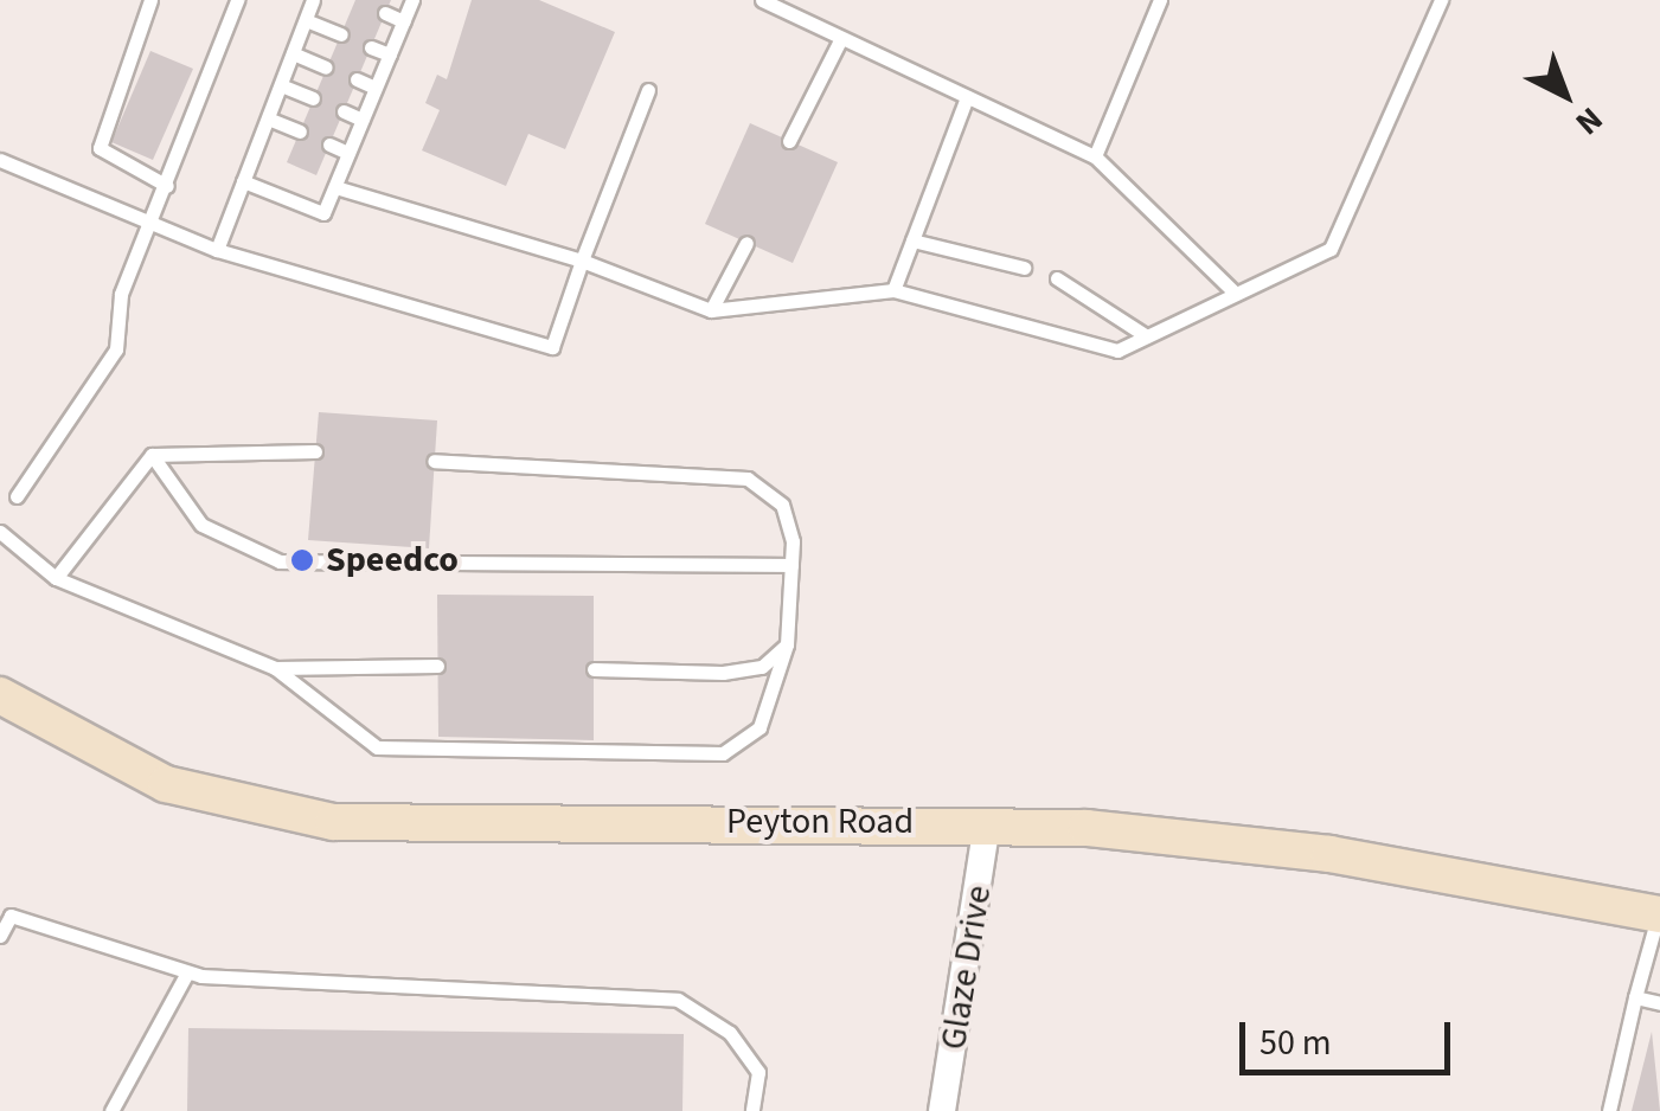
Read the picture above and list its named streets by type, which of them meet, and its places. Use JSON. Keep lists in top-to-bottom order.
{
  "streets": {
    "street": ["Peyton Road", "Glaze Drive"]
  },
  "crossings": [
    ["Peyton Road", "Glaze Drive"]
  ],
  "places": ["Speedco"],
  "scale_bar": "50 m",
  "north": "bottom right"
}
